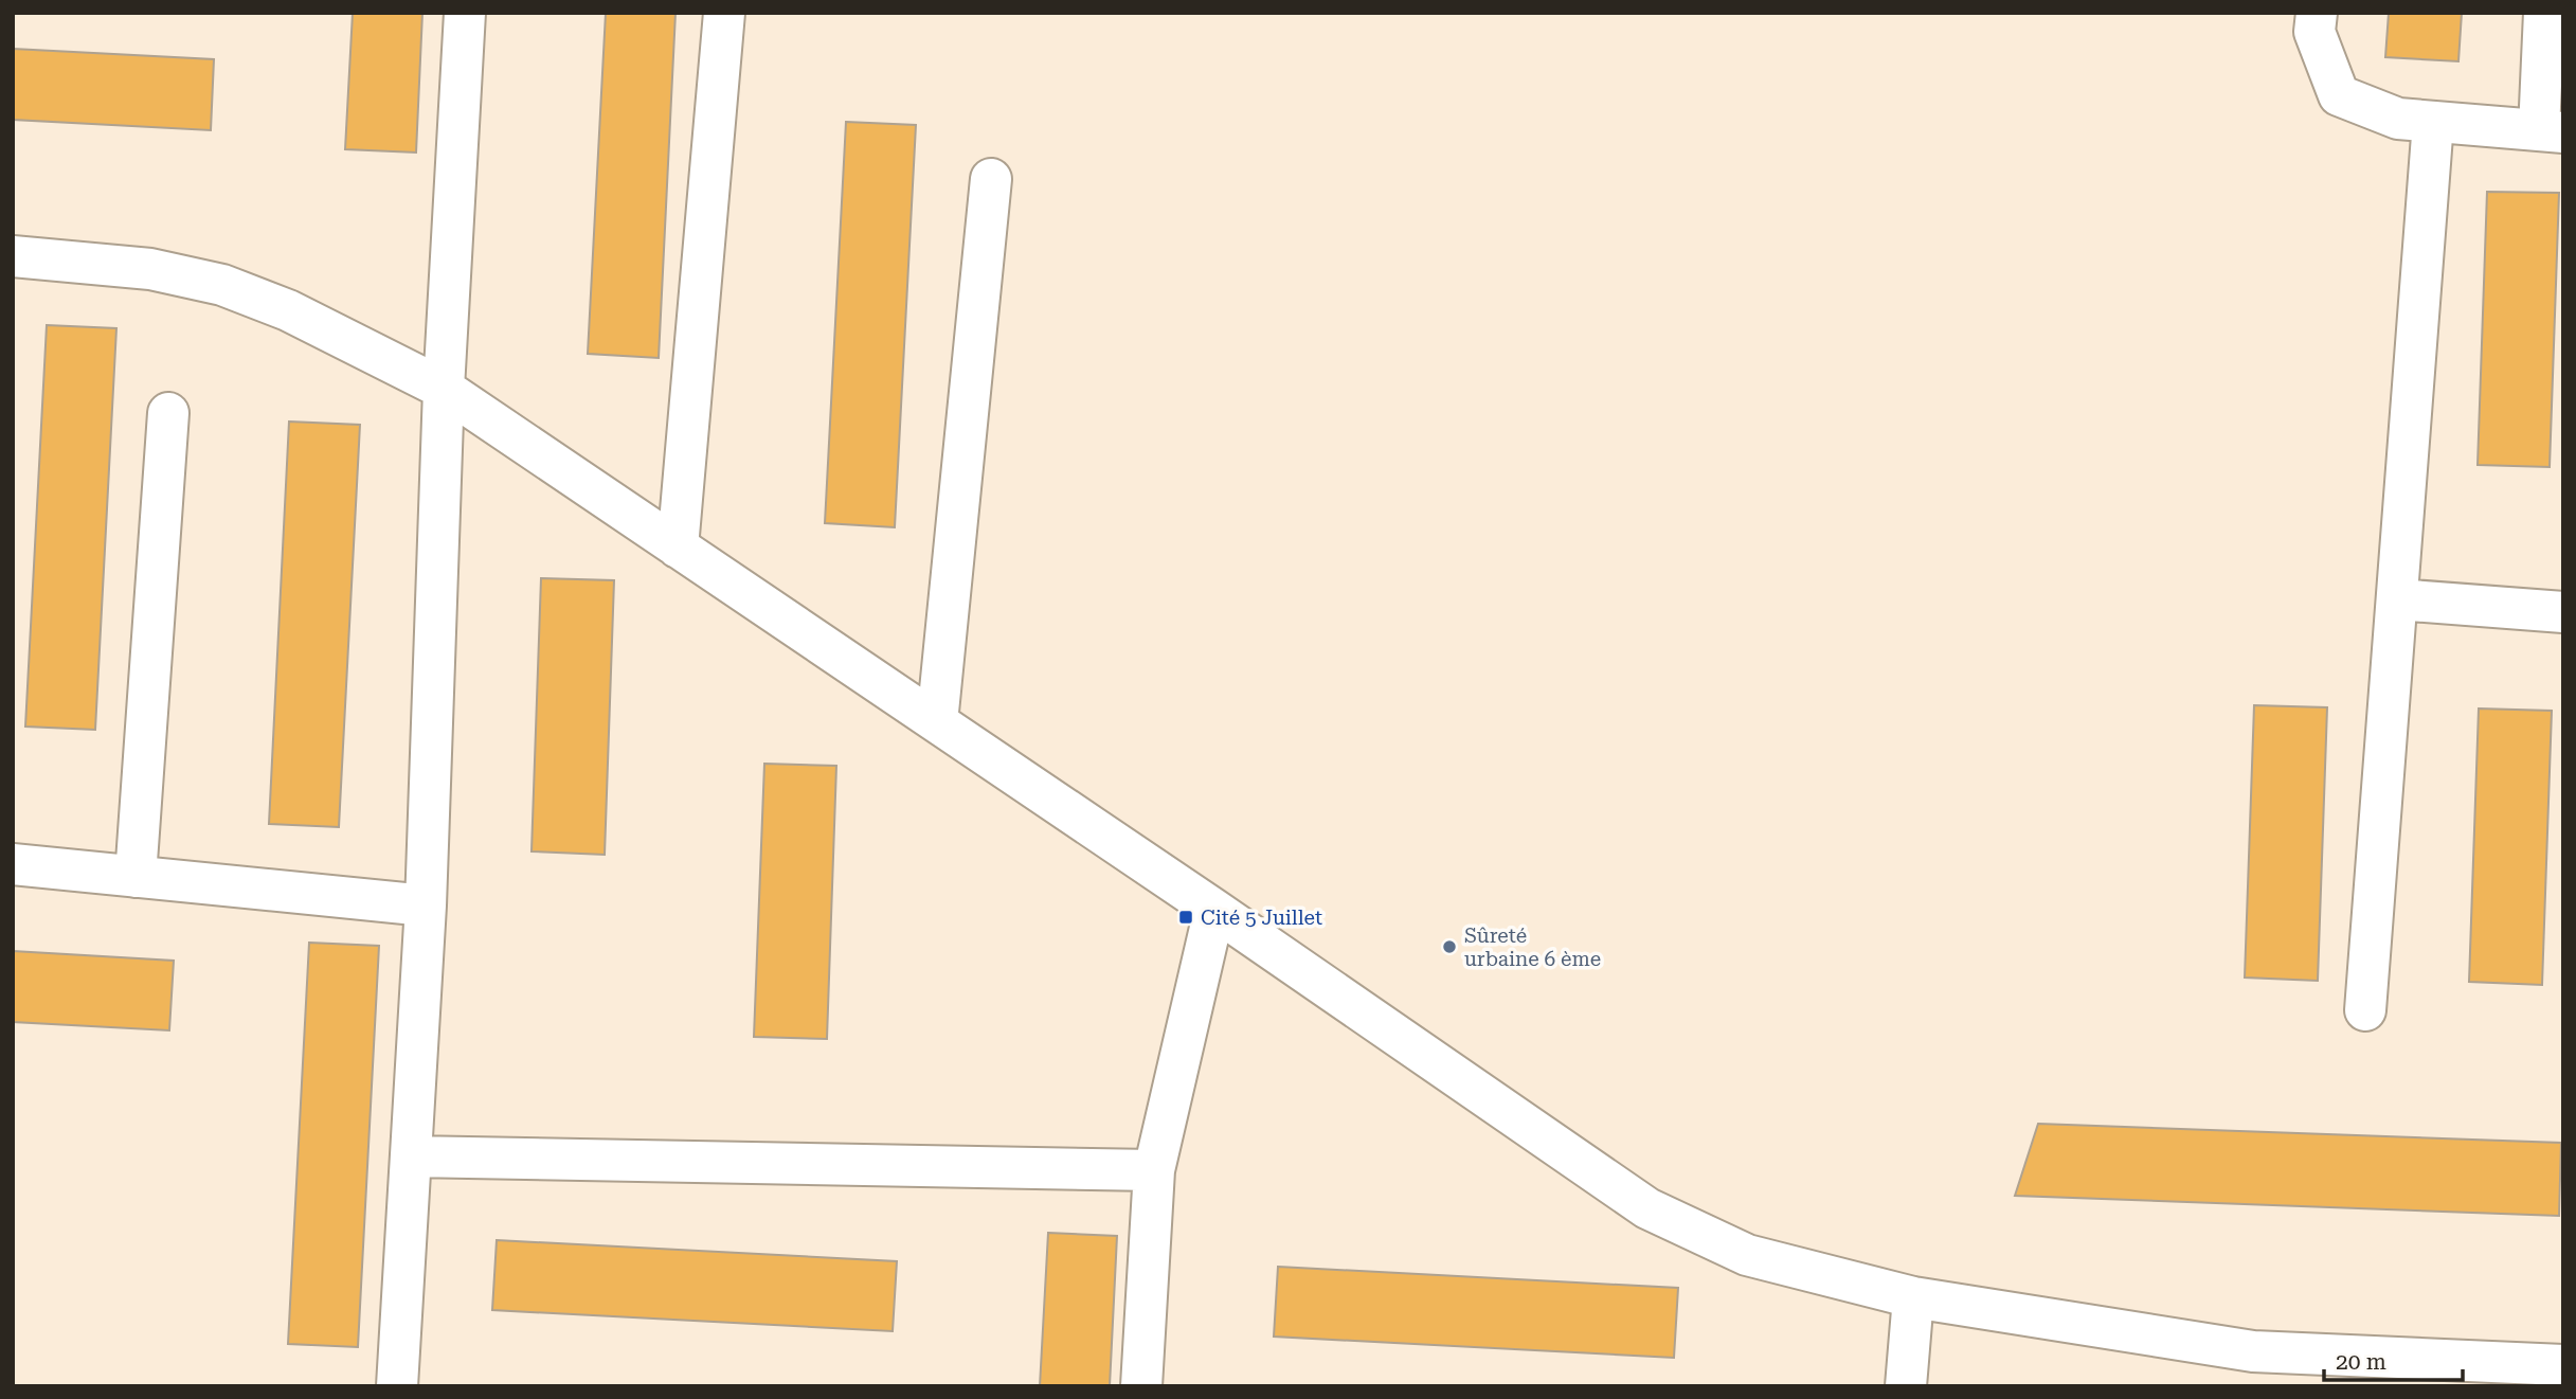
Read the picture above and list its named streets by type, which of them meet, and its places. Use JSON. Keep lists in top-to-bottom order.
{
  "places": {
    "transit": ["Cité 5 Juillet"],
    "other": ["Sûreté urbaine 6 ème"]
  },
  "scale_bar": "20 m"
}
